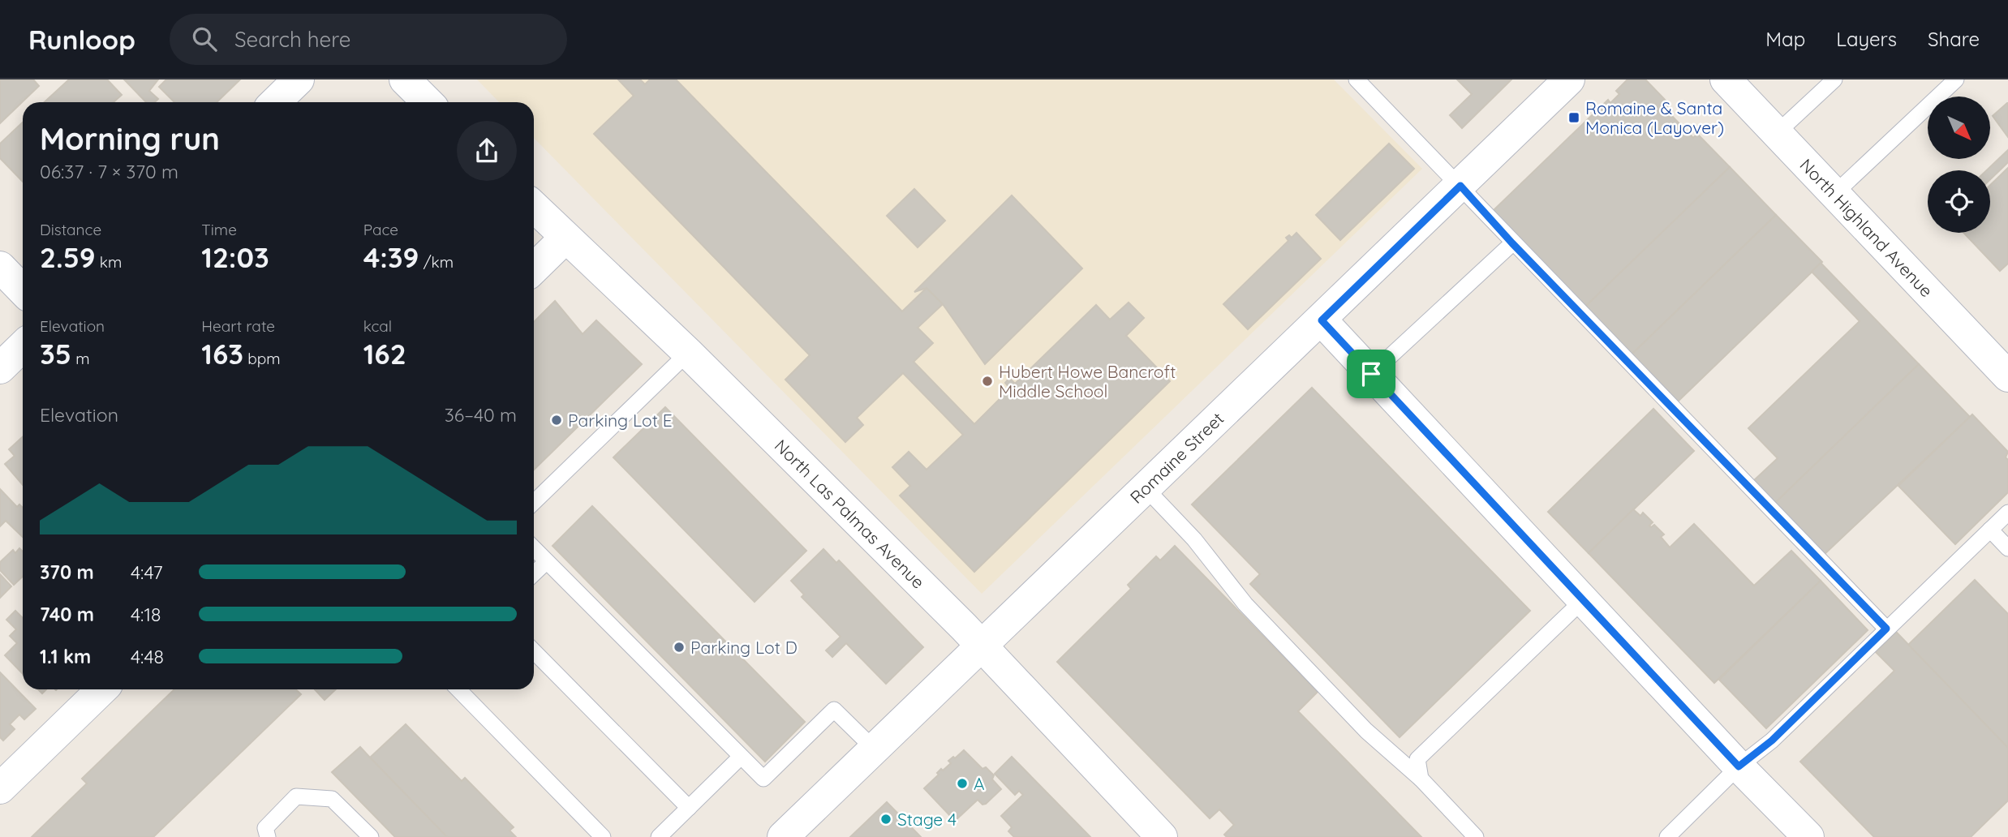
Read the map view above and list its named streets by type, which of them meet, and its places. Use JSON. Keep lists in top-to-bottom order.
{
  "streets": {
    "street": ["North Highland Avenue", "Romaine Street", "North Las Palmas Avenue"]
  },
  "crossings": [
    ["Romaine Street", "North Las Palmas Avenue"]
  ],
  "places": {
    "transit": ["Romaine & Santa Monica (Layover)"],
    "other": [
      "Hubert Howe Bancroft Middle School",
      "Parking Lot E",
      "Parking Lot D",
      "A",
      "Stage 4"
    ]
  },
  "north": "bottom right",
  "page": {
    "header": "Runloop",
    "search": "Search here",
    "nav": ["Map", "Layers", "Share"],
    "heading": ["Morning run", "06:37 · 7 × 370 m"],
    "stats": [
      ["Distance", "2.59 km"],
      ["Time", "12:03"],
      ["Pace", "4:39 /km"],
      ["Elevation", "35 m"],
      ["Heart rate", "163 bpm"],
      ["kcal", "162"]
    ],
    "chart": ["Elevation", "36–40 m"],
    "list": [
      {
        "name": "370 m",
        "note": "4:47"
      },
      {
        "name": "740 m",
        "note": "4:18"
      },
      {
        "name": "1.1 km",
        "note": "4:48"
      }
    ]
  }
}
